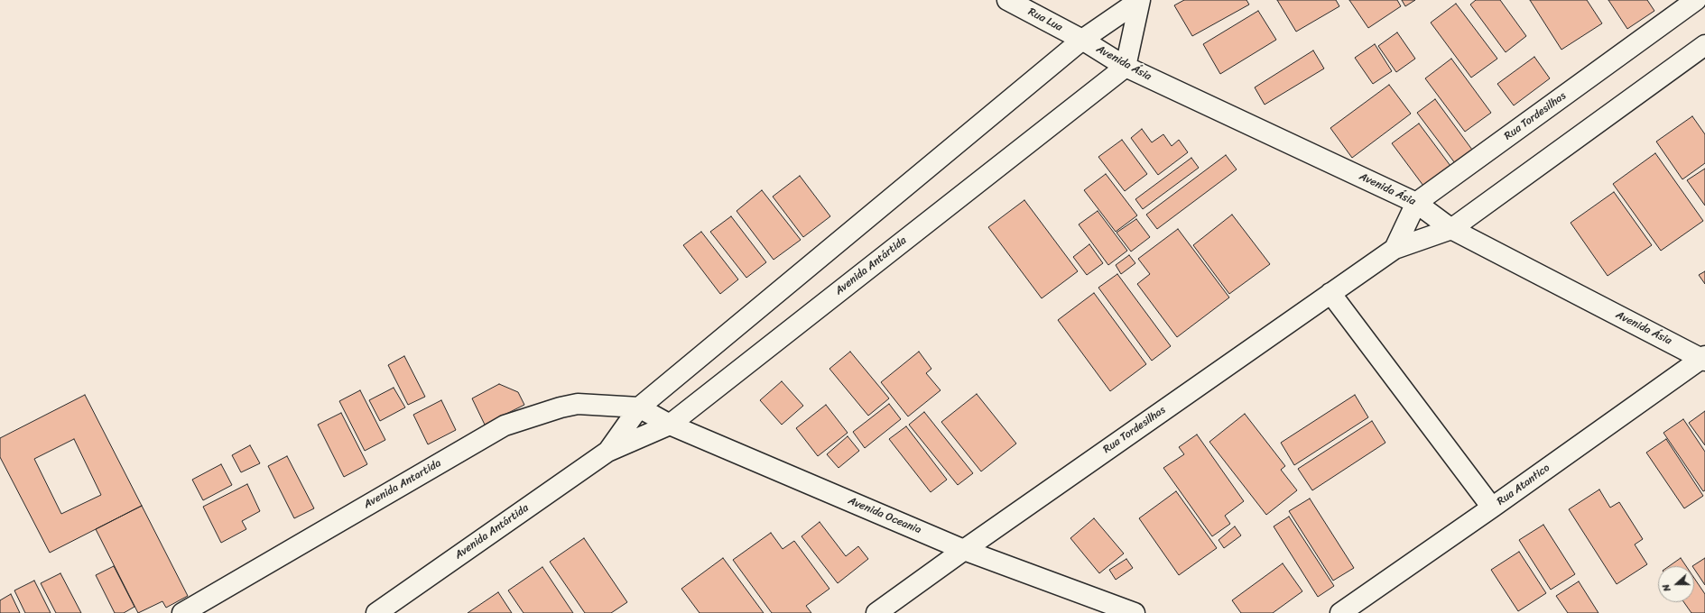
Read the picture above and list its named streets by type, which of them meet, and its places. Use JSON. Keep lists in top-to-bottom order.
{
  "streets": {
    "street": [
      "Rua Lua",
      "Avenida Ásia",
      "Rua Tordesilhas",
      "Avenida Antártida",
      "Avenida Antartida",
      "Rua Atantico",
      "Avenida Oceania"
    ]
  },
  "crossings": [
    ["Rua Lua", "Avenida Ásia"],
    ["Rua Lua", "Avenida Antártida"],
    ["Avenida Ásia", "Rua Tordesilhas"],
    ["Avenida Ásia", "Avenida Antártida"],
    ["Avenida Ásia", "Rua Atantico"],
    ["Rua Tordesilhas", "Avenida Oceania"],
    ["Avenida Antártida", "Avenida Antartida"],
    ["Avenida Antártida", "Avenida Oceania"],
    ["Avenida Antartida", "Avenida Oceania"]
  ],
  "north": "left"
}
